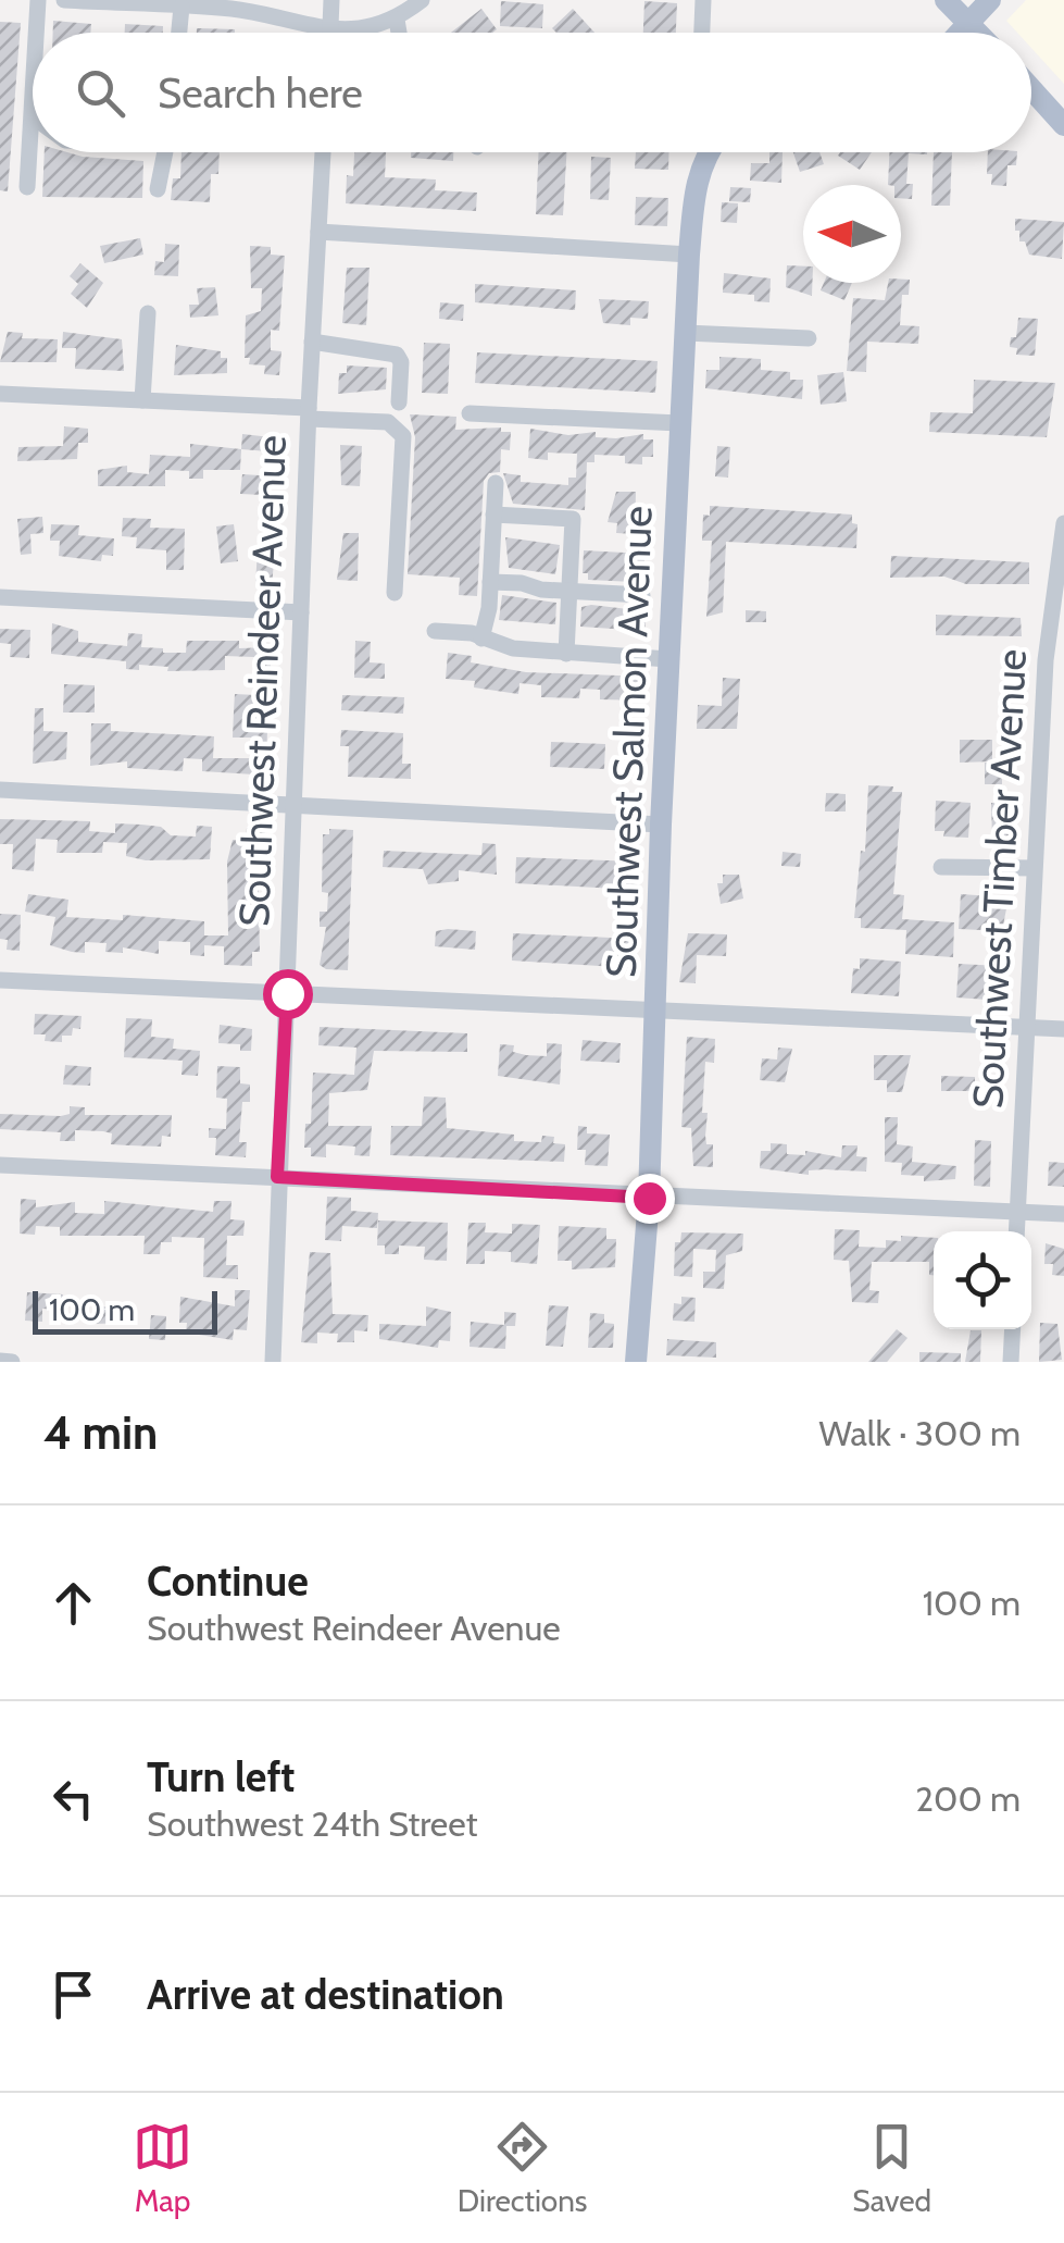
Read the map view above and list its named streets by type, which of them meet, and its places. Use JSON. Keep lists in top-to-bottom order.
{
  "streets": {
    "main road": ["Southwest Salmon Avenue"],
    "street": ["Southwest Reindeer Avenue", "Southwest Timber Avenue"]
  },
  "scale_bar": "100 m",
  "north": "left",
  "page": {
    "search": "Search here",
    "scale": "100 m",
    "heading": ["4 min", "Walk · 300 m"],
    "list": [
      ["Continue", "Southwest Reindeer Avenue", "100 m"],
      ["Turn left", "Southwest 24th Street", "200 m"],
      "Arrive at destination"
    ],
    "nav": ["Map", "Directions", "Saved"]
  }
}
